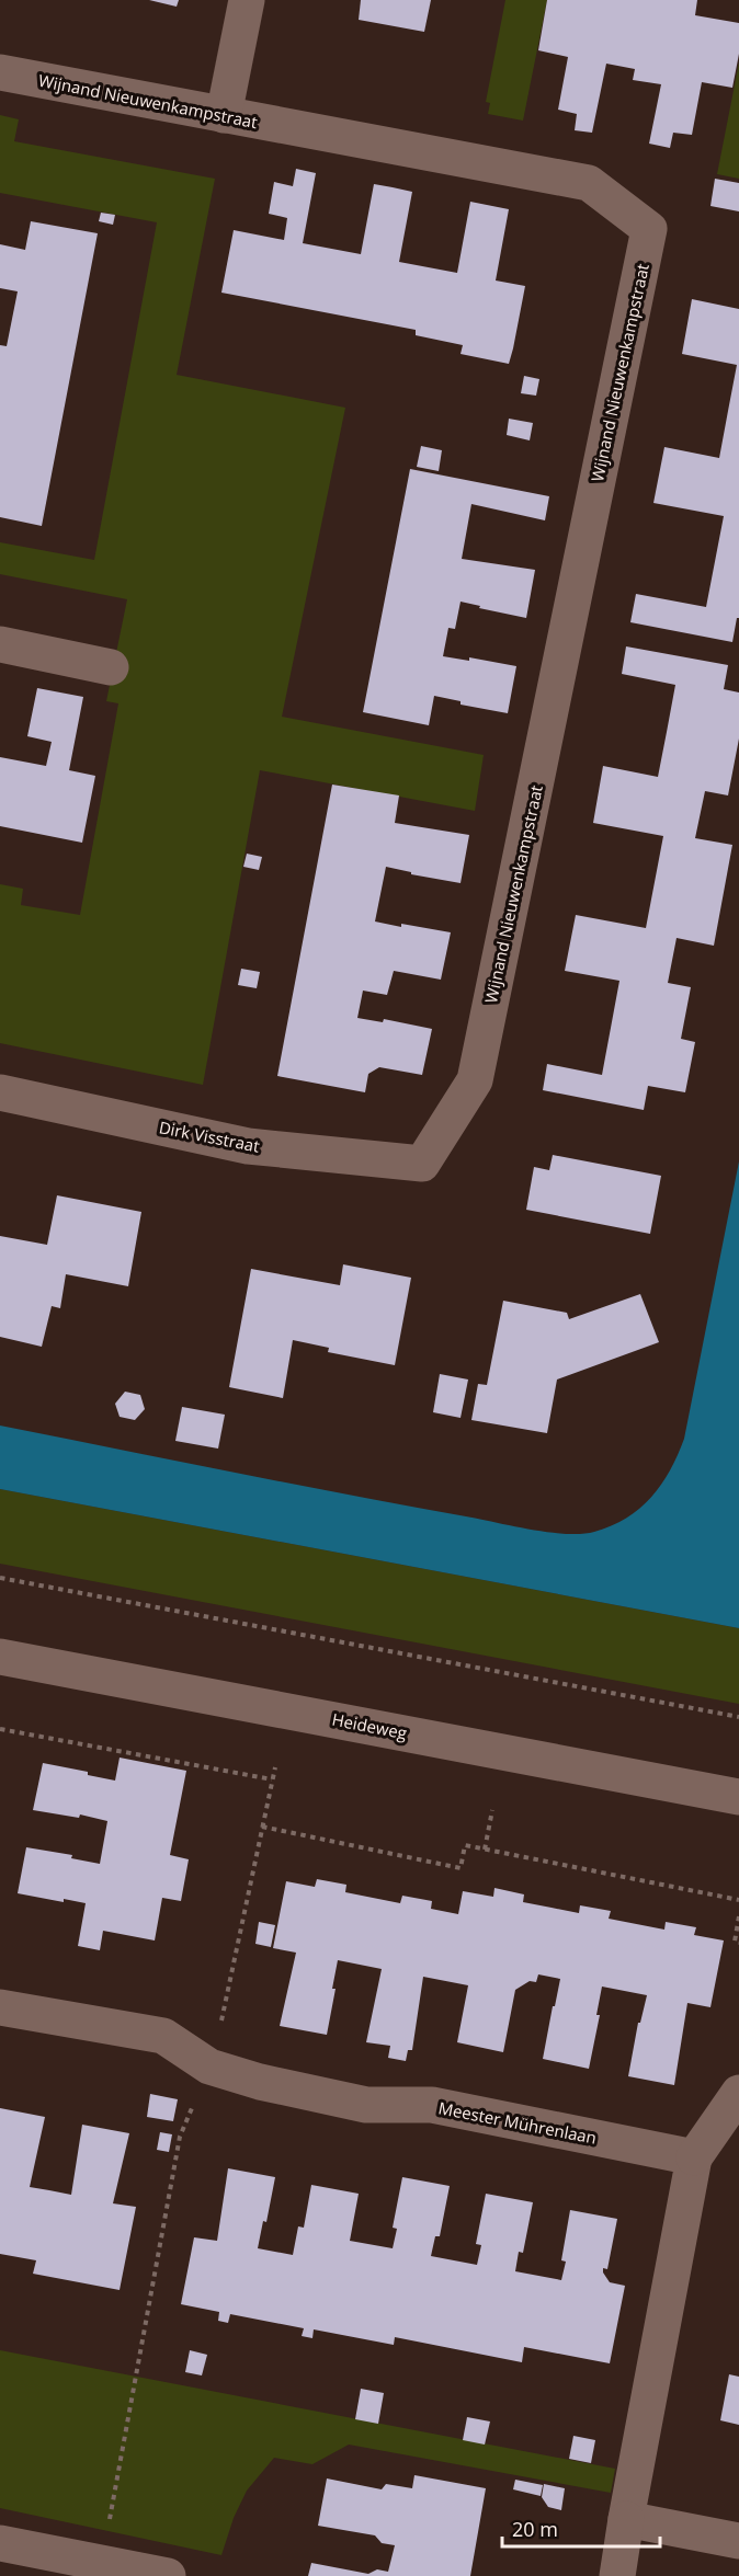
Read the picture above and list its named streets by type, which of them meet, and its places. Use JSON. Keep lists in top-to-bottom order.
{
  "streets": {
    "street": [
      "Wijnand Nieuwenkampstraat",
      "Dirk Visstraat",
      "Heideweg",
      "Meester Mührenlaan"
    ]
  },
  "crossings": [
    ["Wijnand Nieuwenkampstraat", "Dirk Visstraat"]
  ],
  "scale_bar": "20 m"
}
